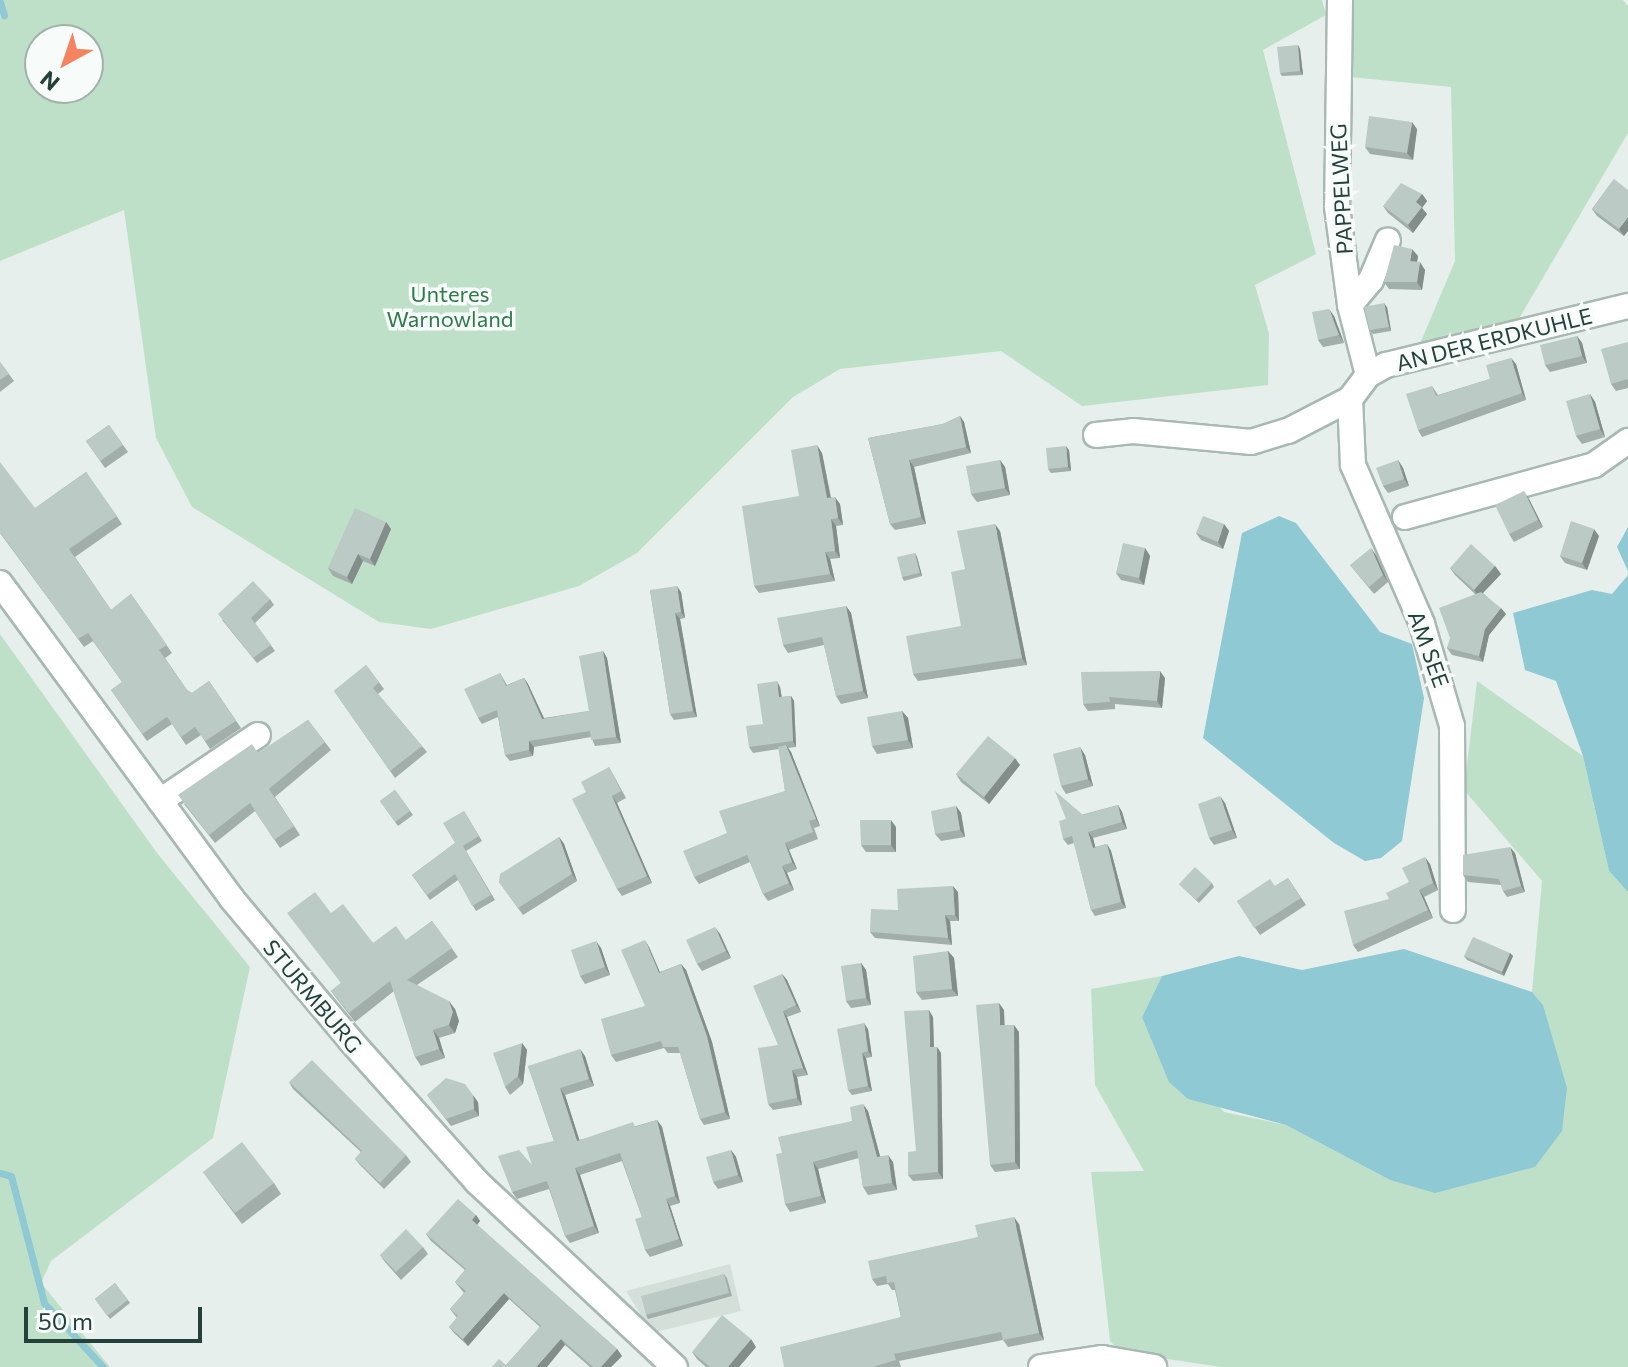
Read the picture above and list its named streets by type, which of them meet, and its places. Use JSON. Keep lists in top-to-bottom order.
{
  "streets": {
    "street": [
      "PAPPELWEG",
      "AN DER ERDKUHLE",
      "AM SEE",
      "STURMBURG"
    ]
  },
  "crossings": [
    ["PAPPELWEG", "AN DER ERDKUHLE"],
    ["AN DER ERDKUHLE", "AM SEE"]
  ],
  "parks": ["Unteres Warnowland"],
  "scale_bar": "50 m",
  "north": "bottom left"
}
